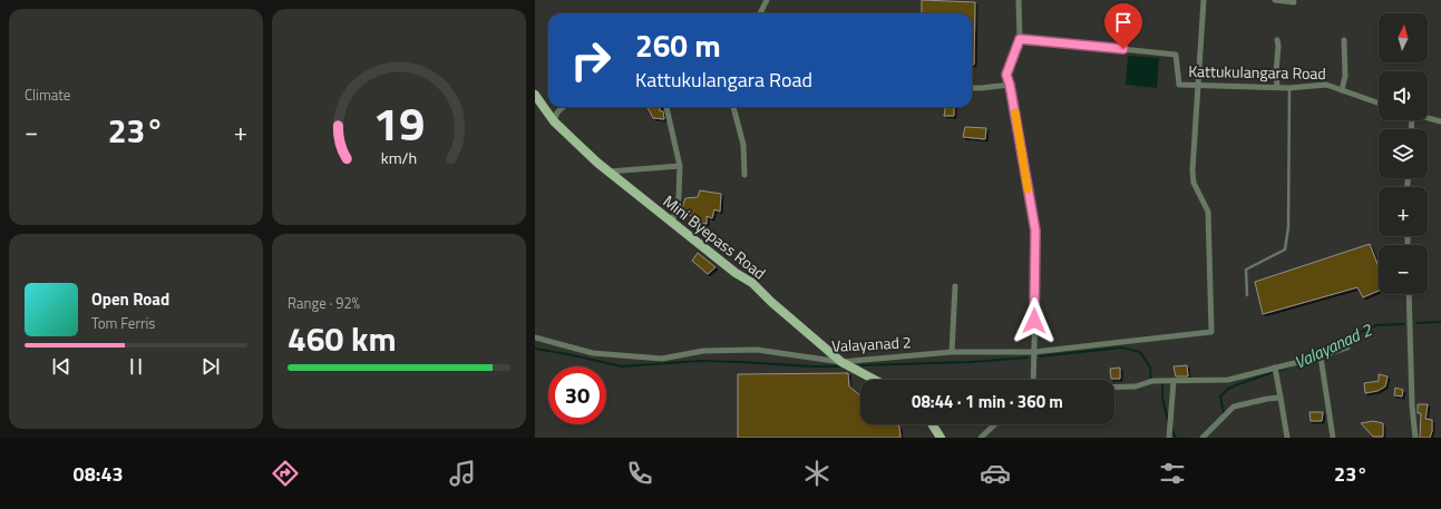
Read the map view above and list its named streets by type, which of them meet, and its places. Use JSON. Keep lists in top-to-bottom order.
{
  "streets": {
    "main road": ["Mini Byepass Road"],
    "street": ["Kattukulangara Road", "Valayanad 2"]
  },
  "crossings": [
    ["Kattukulangara Road", "Valayanad 2"],
    ["Mini Byepass Road", "Valayanad 2"]
  ],
  "water": ["Valayanad 2"],
  "north": "top",
  "page": {
    "tile": [
      "Climate",
      ["Range · 92%", "460 km"]
    ],
    "map_buttons": ["+", "−"],
    "turn": ["260 m", "Kattukulangara Road"],
    "heat": ["−", "23°", "+"],
    "song": ["Open Road", "Tom Ferris"],
    "limit": "30",
    "trip": "08:44 · 1 min · 360 m",
    "tabs": ["08:43", "23°"],
    "gauge": ["19", "km/h"]
  }
}
